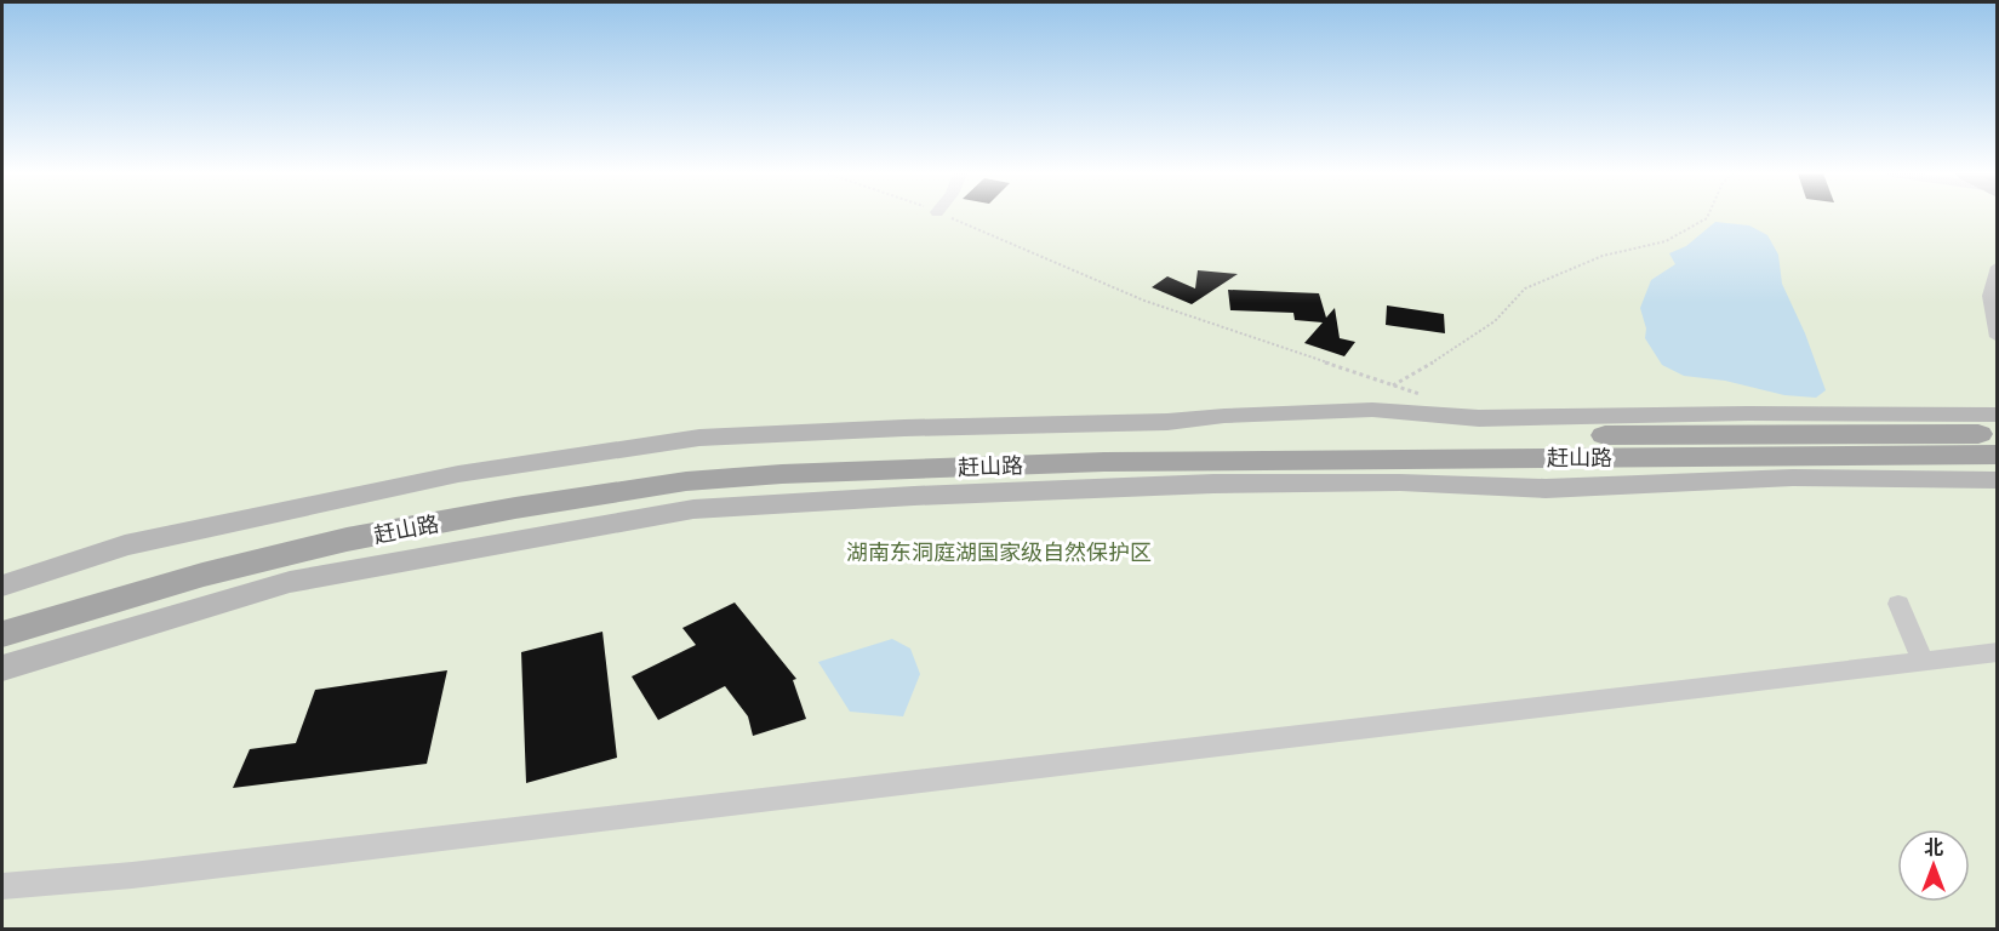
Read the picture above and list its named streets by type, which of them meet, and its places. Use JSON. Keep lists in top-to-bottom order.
{
  "streets": {
    "main road": ["赶山路"]
  },
  "parks": ["湖南东洞庭湖国家级自然保护区"],
  "north": "top"
}
